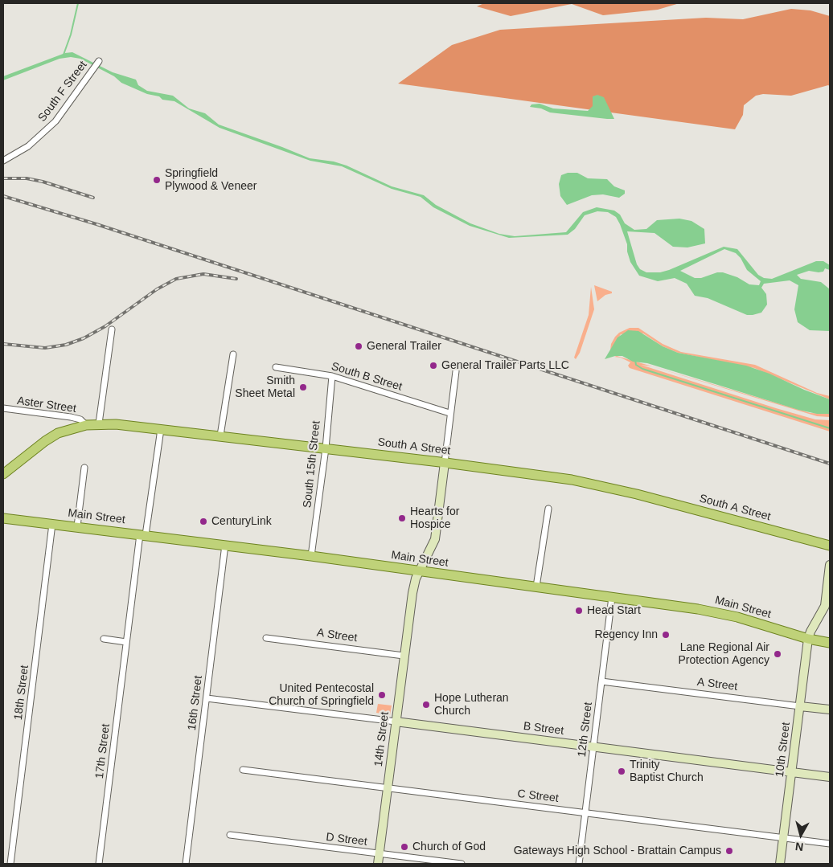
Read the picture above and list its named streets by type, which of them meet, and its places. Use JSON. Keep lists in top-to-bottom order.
{
  "streets": {
    "main road": ["South A Street", "Main Street"],
    "street": [
      "South F Street",
      "South B Street",
      "Aster Street",
      "South 15th Street",
      "A Street",
      "18th Street",
      "16th Street",
      "B Street",
      "12th Street",
      "14th Street",
      "10th Street",
      "17th Street",
      "C Street",
      "D Street"
    ]
  },
  "crossings": [
    ["South B Street", "South 15th Street"],
    ["Aster Street", "South A Street"],
    ["South A Street", "South 15th Street"],
    ["South A Street", "14th Street"],
    ["South A Street", "17th Street"],
    ["South 15th Street", "Main Street"],
    ["Main Street", "18th Street"],
    ["Main Street", "16th Street"],
    ["Main Street", "12th Street"],
    ["Main Street", "14th Street"],
    ["Main Street", "10th Street"],
    ["Main Street", "17th Street"],
    ["A Street", "12th Street"],
    ["A Street", "14th Street"],
    ["A Street", "10th Street"],
    ["16th Street", "B Street"],
    ["B Street", "12th Street"],
    ["B Street", "14th Street"],
    ["B Street", "10th Street"],
    ["12th Street", "C Street"],
    ["14th Street", "C Street"],
    ["14th Street", "D Street"],
    ["10th Street", "C Street"]
  ],
  "places": [
    "Springfield Plywood & Veneer",
    "General Trailer",
    "General Trailer Parts LLC",
    "Smith Sheet Metal",
    "Hearts for Hospice",
    "CenturyLink",
    "Head Start",
    "Regency Inn",
    "Lane Regional Air Protection Agency",
    "United Pentecostal Church of Springfield",
    "Hope Lutheran Church",
    "Trinity Baptist Church",
    "Church of God",
    "Gateways High School - Brattain Campus"
  ],
  "north": "bottom"
}
